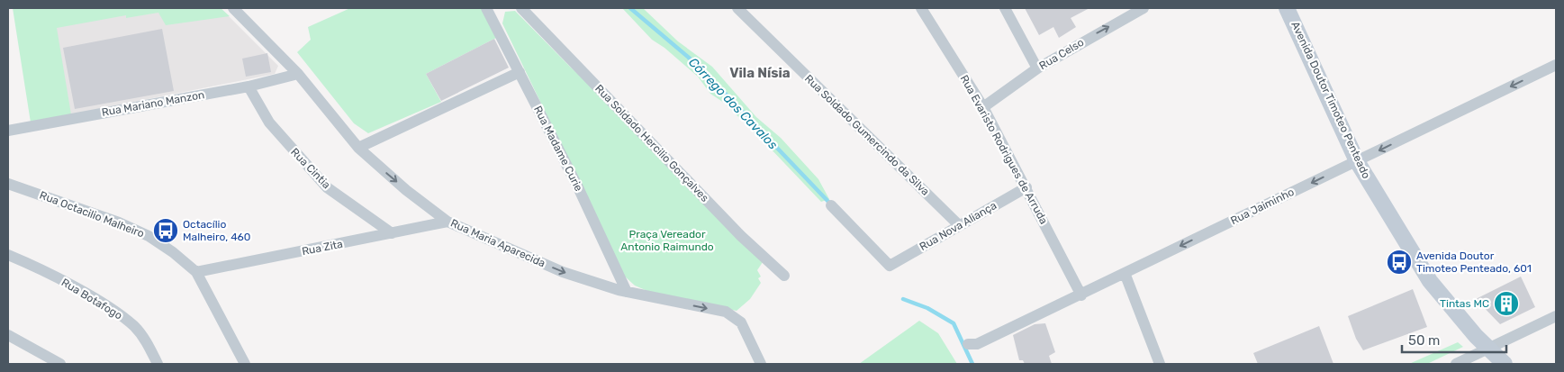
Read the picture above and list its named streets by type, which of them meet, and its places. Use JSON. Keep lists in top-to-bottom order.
{
  "streets": {
    "main road": ["Avenida Doutor Timoteo Penteado"],
    "street": [
      "Rua Celso",
      "Rua Mariano Manzon",
      "Rua Soldado Gumercindo da Silva",
      "Rua Soldado Hercilio Gonçalves",
      "Rua Madame Curie",
      "Rua Evaristo Rodrigues de Arruda",
      "Rua Cintia",
      "Rua Jaiminho",
      "Rua Octacilio Malheiro",
      "Rua Nova Aliança",
      "Rua Maria Aparecida",
      "Rua Zita",
      "Rua Botafogo"
    ]
  },
  "crossings": [
    ["Rua Celso", "Rua Evaristo Rodrigues de Arruda"],
    ["Avenida Doutor Timoteo Penteado", "Rua Jaiminho"],
    ["Rua Mariano Manzon", "Rua Cintia"],
    ["Rua Mariano Manzon", "Rua Maria Aparecida"],
    ["Rua Soldado Gumercindo da Silva", "Rua Nova Aliança"],
    ["Rua Madame Curie", "Rua Maria Aparecida"],
    ["Rua Evaristo Rodrigues de Arruda", "Rua Jaiminho"],
    ["Rua Evaristo Rodrigues de Arruda", "Rua Nova Aliança"],
    ["Rua Cintia", "Rua Zita"],
    ["Rua Octacilio Malheiro", "Rua Zita"],
    ["Rua Maria Aparecida", "Rua Zita"]
  ],
  "one_way": ["Rua Celso", "Rua Jaiminho", "Rua Maria Aparecida"],
  "districts": ["Vila Nísia"],
  "water": ["Córrego dos Cavalos"],
  "parks": ["Praça Vereador Antonio Raimundo"],
  "places": {
    "bus stop": ["Octacílio Malheiro, 460", "Avenida Doutor Timoteo Penteado, 601"],
    "building": ["Tintas MC"]
  },
  "scale_bar": "50 m"
}
